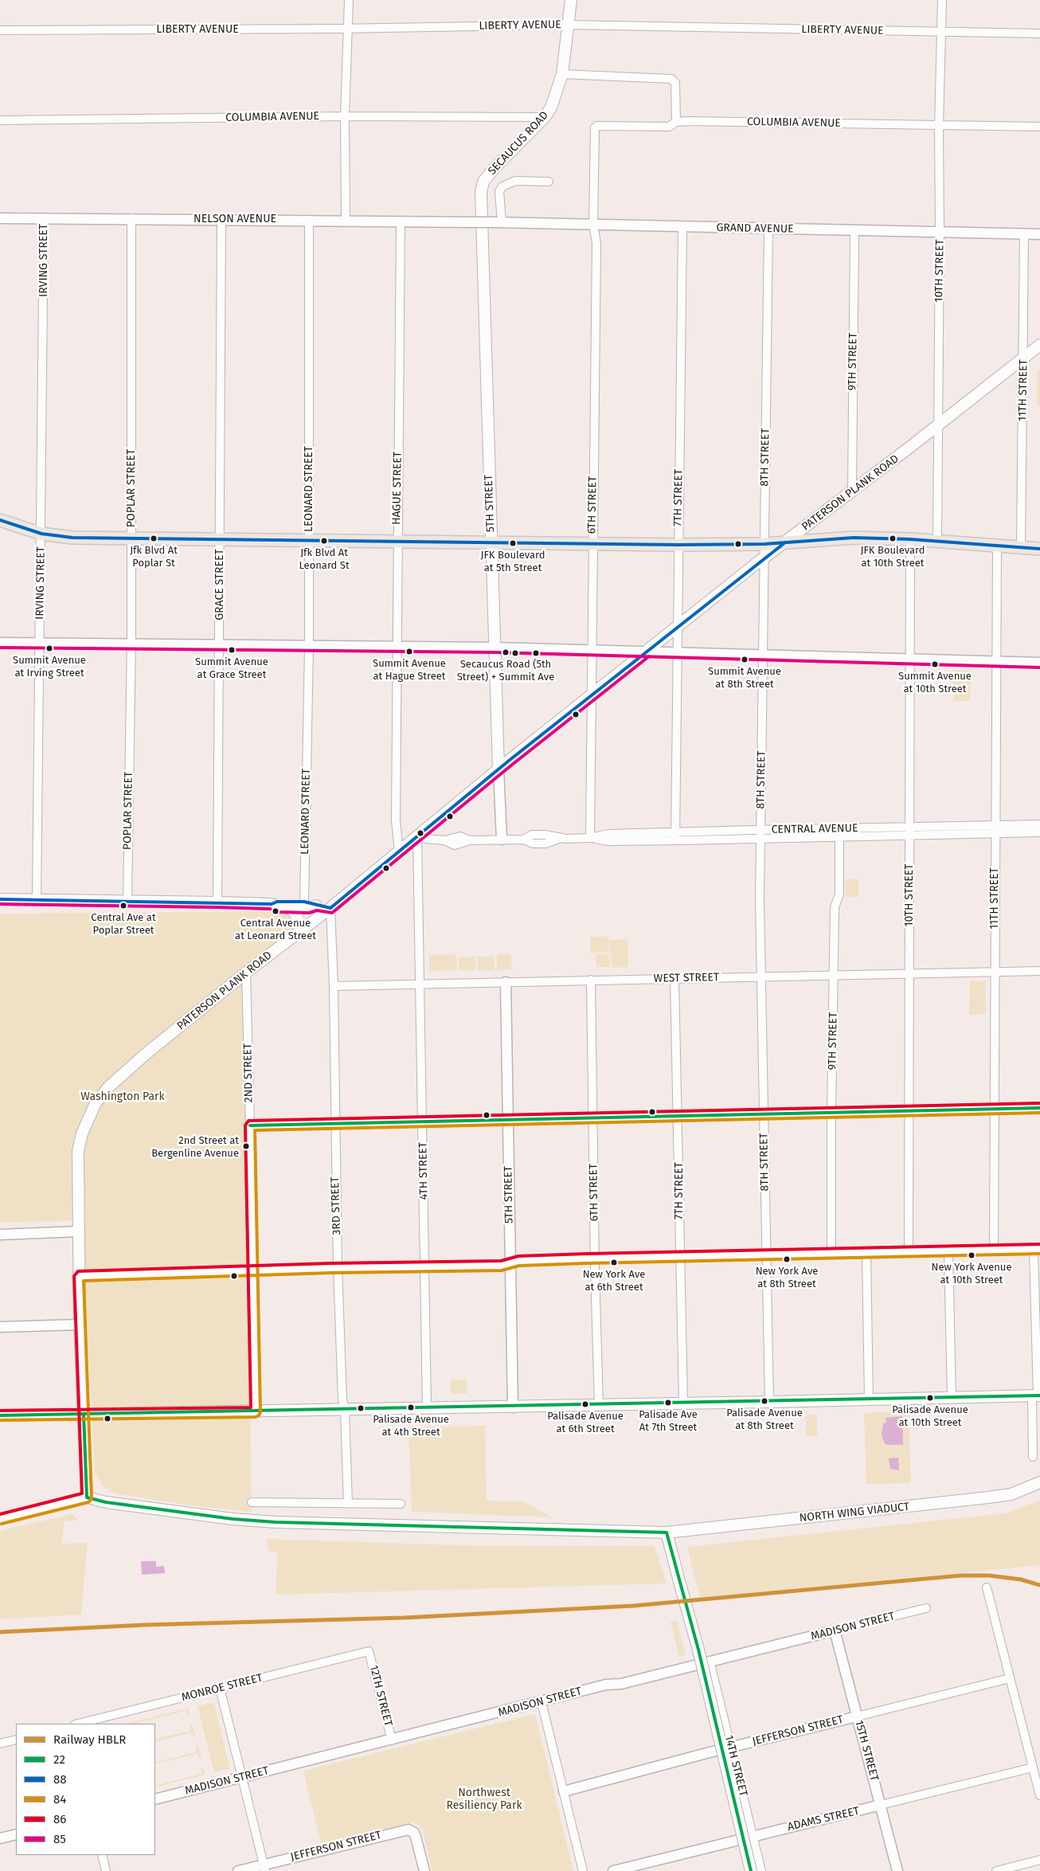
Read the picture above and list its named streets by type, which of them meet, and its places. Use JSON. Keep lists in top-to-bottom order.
{
  "streets": {
    "main road": [
      "SECAUCUS ROAD",
      "PATERSON PLANK ROAD",
      "5TH STREET",
      "NORTH WING VIADUCT",
      "14TH STREET"
    ],
    "street": [
      "LIBERTY AVENUE",
      "COLUMBIA AVENUE",
      "NELSON AVENUE",
      "GRAND AVENUE",
      "IRVING STREET",
      "10TH STREET",
      "9TH STREET",
      "11TH STREET",
      "8TH STREET",
      "POPLAR STREET",
      "HAGUE STREET",
      "LEONARD STREET",
      "7TH STREET",
      "6TH STREET",
      "GRACE STREET",
      "CENTRAL AVENUE",
      "WEST STREET",
      "2ND STREET",
      "4TH STREET",
      "3RD STREET",
      "MADISON STREET",
      "MONROE STREET",
      "12TH STREET",
      "JEFFERSON STREET",
      "15TH STREET",
      "ADAMS STREET"
    ]
  },
  "crossings": [
    ["LIBERTY AVENUE", "SECAUCUS ROAD"],
    ["LIBERTY AVENUE", "10TH STREET"],
    ["COLUMBIA AVENUE", "SECAUCUS ROAD"],
    ["COLUMBIA AVENUE", "10TH STREET"],
    ["COLUMBIA AVENUE", "6TH STREET"],
    ["SECAUCUS ROAD", "5TH STREET"],
    ["NELSON AVENUE", "GRAND AVENUE"],
    ["NELSON AVENUE", "IRVING STREET"],
    ["NELSON AVENUE", "POPLAR STREET"],
    ["NELSON AVENUE", "HAGUE STREET"],
    ["NELSON AVENUE", "LEONARD STREET"],
    ["NELSON AVENUE", "GRACE STREET"],
    ["GRAND AVENUE", "10TH STREET"],
    ["GRAND AVENUE", "9TH STREET"],
    ["GRAND AVENUE", "11TH STREET"],
    ["GRAND AVENUE", "8TH STREET"],
    ["GRAND AVENUE", "7TH STREET"],
    ["GRAND AVENUE", "6TH STREET"],
    ["10TH STREET", "PATERSON PLANK ROAD"],
    ["10TH STREET", "CENTRAL AVENUE"],
    ["10TH STREET", "WEST STREET"],
    ["9TH STREET", "PATERSON PLANK ROAD"],
    ["9TH STREET", "CENTRAL AVENUE"],
    ["9TH STREET", "WEST STREET"],
    ["11TH STREET", "PATERSON PLANK ROAD"],
    ["11TH STREET", "CENTRAL AVENUE"],
    ["11TH STREET", "WEST STREET"],
    ["8TH STREET", "PATERSON PLANK ROAD"],
    ["8TH STREET", "CENTRAL AVENUE"],
    ["8TH STREET", "WEST STREET"],
    ["HAGUE STREET", "PATERSON PLANK ROAD"],
    ["PATERSON PLANK ROAD", "7TH STREET"],
    ["PATERSON PLANK ROAD", "5TH STREET"],
    ["PATERSON PLANK ROAD", "6TH STREET"],
    ["PATERSON PLANK ROAD", "CENTRAL AVENUE"],
    ["PATERSON PLANK ROAD", "2ND STREET"],
    ["PATERSON PLANK ROAD", "4TH STREET"],
    ["PATERSON PLANK ROAD", "3RD STREET"],
    ["PATERSON PLANK ROAD", "NORTH WING VIADUCT"],
    ["7TH STREET", "CENTRAL AVENUE"],
    ["7TH STREET", "WEST STREET"],
    ["5TH STREET", "CENTRAL AVENUE"],
    ["5TH STREET", "WEST STREET"],
    ["6TH STREET", "CENTRAL AVENUE"],
    ["6TH STREET", "WEST STREET"],
    ["CENTRAL AVENUE", "4TH STREET"],
    ["WEST STREET", "4TH STREET"],
    ["WEST STREET", "3RD STREET"],
    ["NORTH WING VIADUCT", "14TH STREET"],
    ["MADISON STREET", "12TH STREET"],
    ["MADISON STREET", "15TH STREET"],
    ["MADISON STREET", "14TH STREET"],
    ["MONROE STREET", "12TH STREET"],
    ["JEFFERSON STREET", "15TH STREET"],
    ["JEFFERSON STREET", "14TH STREET"],
    ["15TH STREET", "ADAMS STREET"],
    ["14TH STREET", "ADAMS STREET"]
  ],
  "parks": ["Washington Park", "Northwest Resiliency Park"],
  "places": [
    "Jfk Blvd At Poplar St",
    "JFK Boulevard at 10th Street",
    "Jfk Blvd At Leonard St",
    "JFK Boulevard at 5th Street",
    "Summit Avenue at Irving Street",
    "Summit Avenue at Grace Street",
    "Summit Avenue at Hague Street",
    "Secaucus Road (5th Street) + Summit Ave",
    "Summit Avenue at 8th Street",
    "Summit Avenue at 10th Street",
    "Central Ave at Poplar Street",
    "Central Avenue at Leonard Street",
    "2nd Street at Bergenline Avenue",
    "New York Avenue at 10th Street",
    "New York Ave at 8th Street",
    "New York Ave at 6th Street",
    "Palisade Avenue at 10th Street",
    "Palisade Avenue at 8th Street",
    "Palisade Ave At 7th Street",
    "Palisade Avenue at 6th Street",
    "Palisade Avenue at 4th Street"
  ],
  "lines": [
    "transit line 88",
    "transit line 85",
    "transit line 86",
    "transit line 22",
    "transit line 84",
    "rail line HBLR"
  ],
  "legend": [
    "Railway HBLR",
    "22",
    "88",
    "84",
    "86",
    "85"
  ]
}
